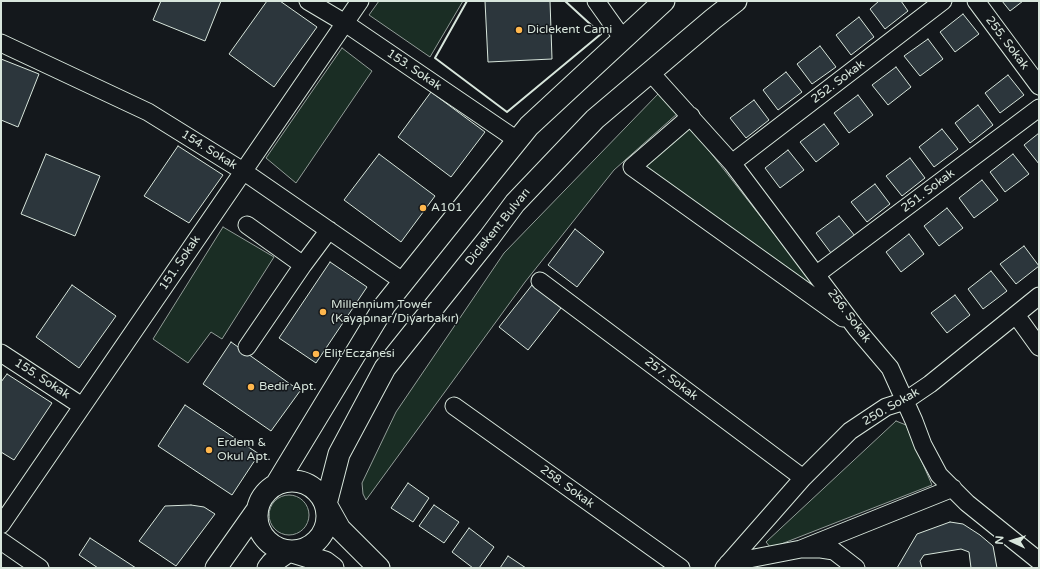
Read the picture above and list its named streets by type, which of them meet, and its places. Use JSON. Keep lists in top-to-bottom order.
{
  "streets": {
    "main road": ["Diclekent Bulvarı"],
    "street": [
      "255. Sokak",
      "153. Sokak",
      "252. Sokak",
      "154. Sokak",
      "251. Sokak",
      "151. Sokak",
      "256. Sokak",
      "155. Sokak",
      "257. Sokak",
      "250. Sokak",
      "258. Sokak"
    ]
  },
  "crossings": [
    ["153. Sokak", "151. Sokak"],
    ["252. Sokak", "256. Sokak"],
    ["154. Sokak", "151. Sokak"],
    ["251. Sokak", "256. Sokak"],
    ["Diclekent Bulvarı", "256. Sokak"],
    ["151. Sokak", "155. Sokak"],
    ["256. Sokak", "250. Sokak"],
    ["257. Sokak", "250. Sokak"]
  ],
  "places": [
    "Diclekent Cami",
    "A101",
    "Millennium Tower (Kayapınar/Diyarbakır)",
    "Elit Eczanesi",
    "Bedir Apt.",
    "Erdem & Okul Apt."
  ],
  "north": "left"
}
